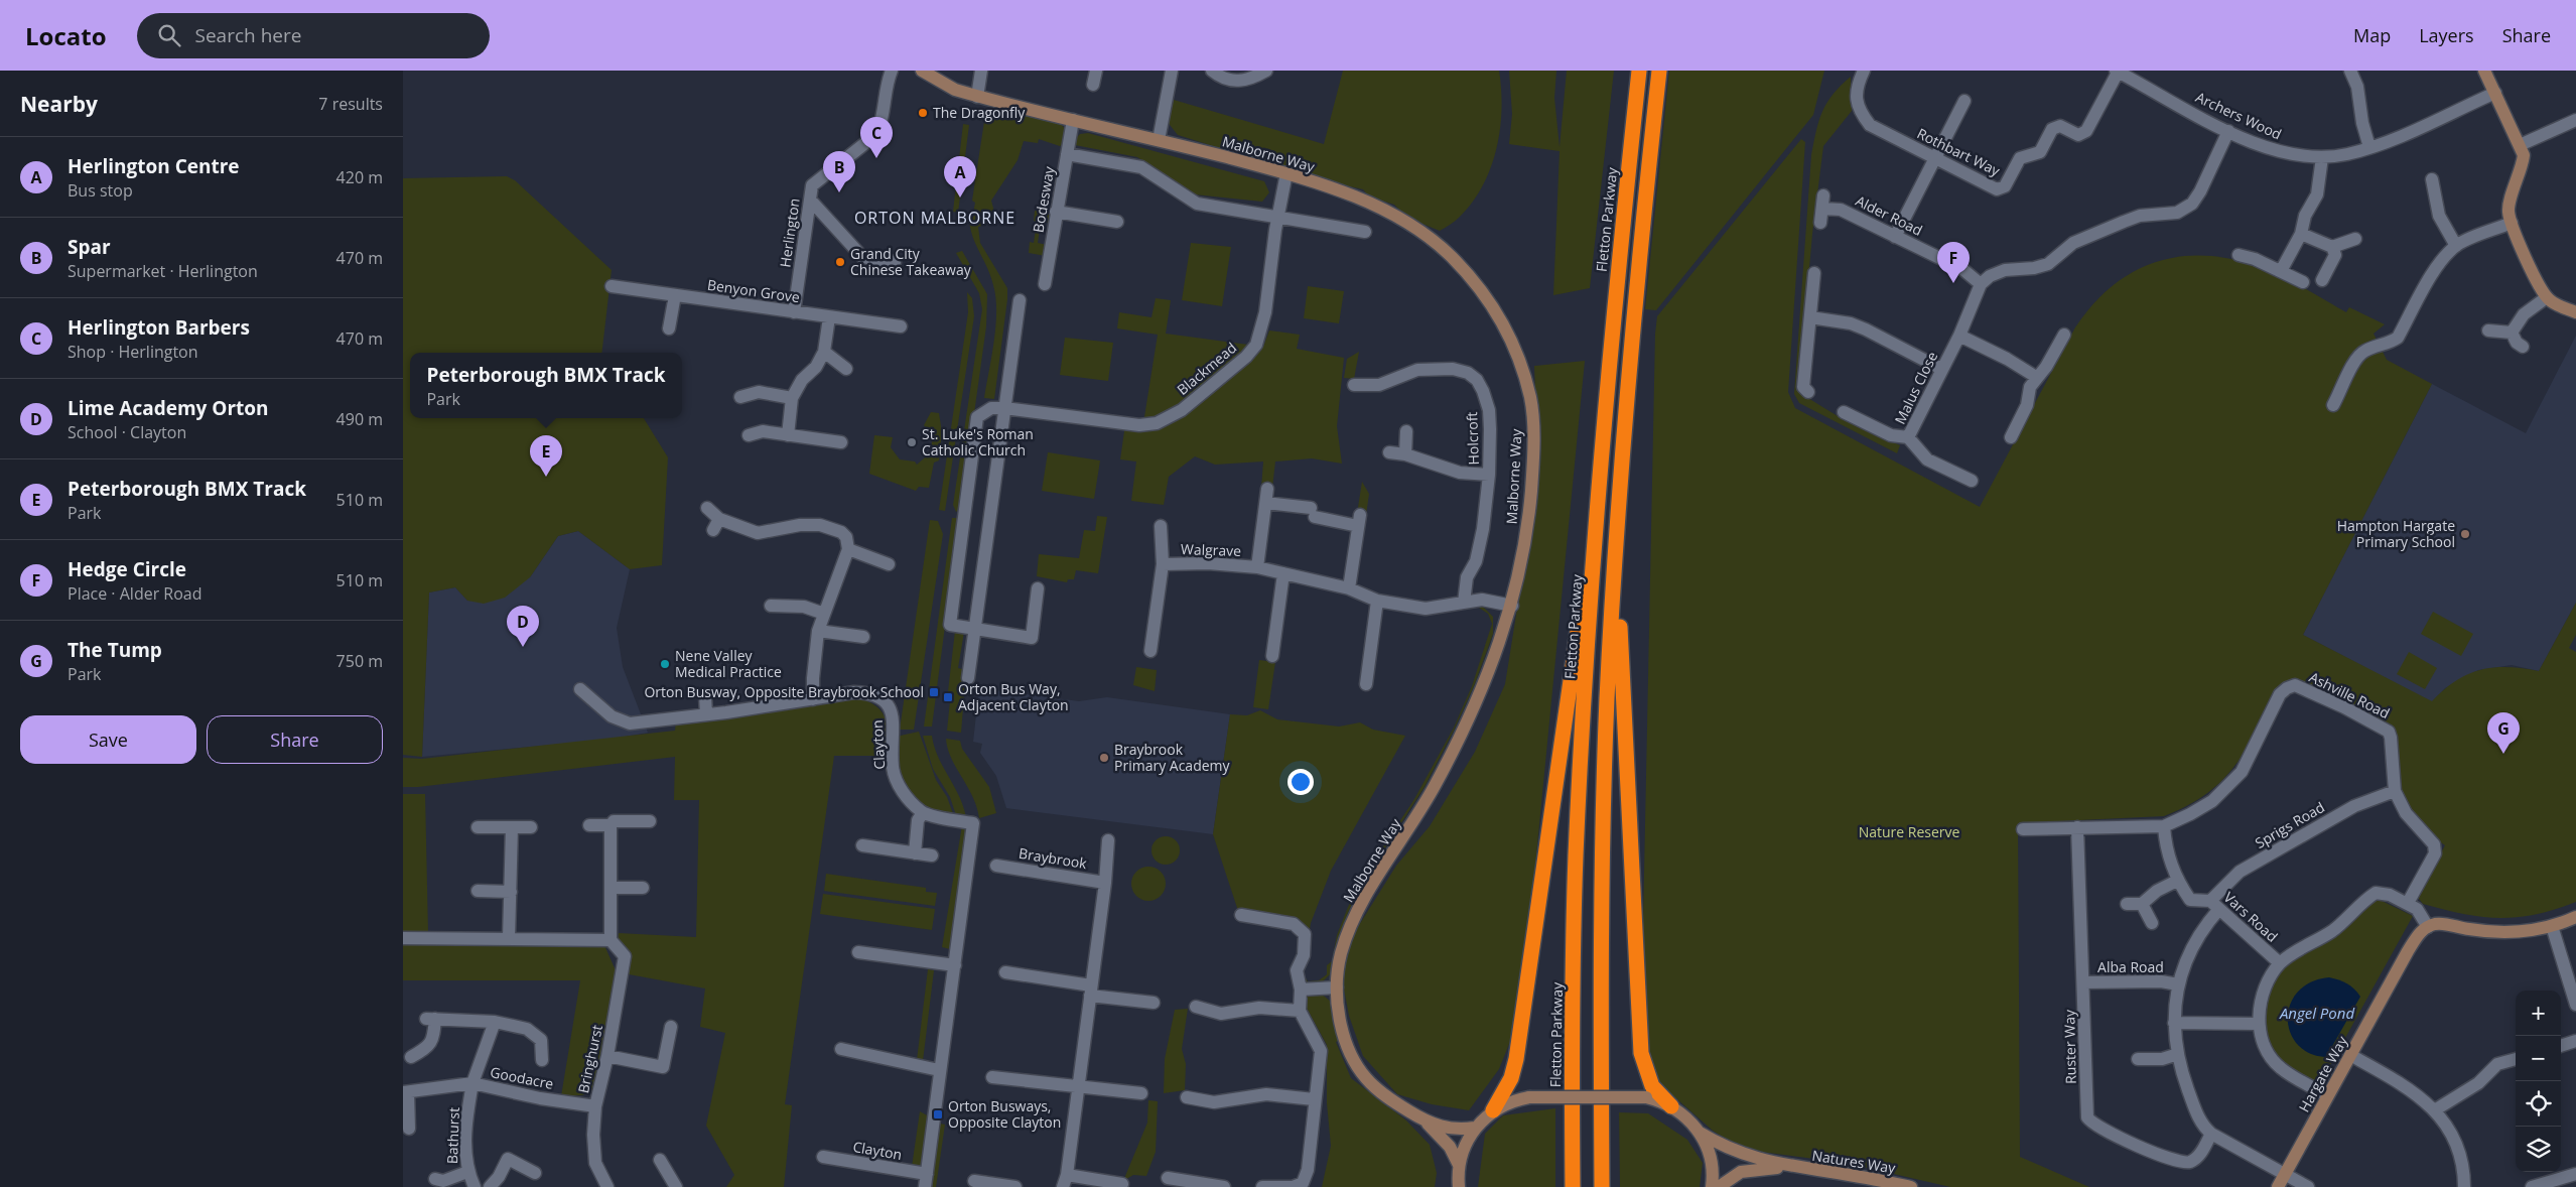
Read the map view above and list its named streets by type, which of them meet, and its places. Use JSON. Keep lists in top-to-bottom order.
{
  "streets": {
    "highway": ["Fletton Parkway"],
    "street": [
      "Archers Wood",
      "Rothbart Way",
      "Malborne Way",
      "Bodesway",
      "Alder Road",
      "Herlington",
      "Benyon Grove",
      "Blackmead",
      "Malus Close",
      "Holcroft",
      "Walgrave",
      "Ashville Road",
      "Clayton",
      "Sprigs Road",
      "Braybrook",
      "Vars Road",
      "Alba Road",
      "Ruster Way",
      "Bringhurst",
      "Hargate Way",
      "Goodacre",
      "Bathurst",
      "Natures Way"
    ]
  },
  "crossings": [
    ["Archers Wood", "Rothbart Way"],
    ["Malborne Way", "Bodesway"],
    ["Malborne Way", "Blackmead"],
    ["Malborne Way", "Walgrave"],
    ["Alder Road", "Malus Close"],
    ["Herlington", "Benyon Grove"],
    ["Holcroft", "Walgrave"],
    ["Ashville Road", "Sprigs Road"],
    ["Ashville Road", "Vars Road"],
    ["Ashville Road", "Ruster Way"],
    ["Sprigs Road", "Vars Road"],
    ["Sprigs Road", "Alba Road"],
    ["Sprigs Road", "Ruster Way"],
    ["Sprigs Road", "Hargate Way"],
    ["Alba Road", "Ruster Way"],
    ["Bringhurst", "Goodacre"],
    ["Goodacre", "Bathurst"]
  ],
  "districts": ["ORTON MALBORNE"],
  "water": ["Angel Pond"],
  "parks": ["Nature Reserve"],
  "places": {
    "other": [
      "The Dragonfly",
      "Grand City Chinese Takeaway",
      "St. Luke's Roman Catholic Church",
      "Hampton Hargate Primary School",
      "Nene Valley Medical Practice",
      "Braybrook Primary Academy"
    ],
    "transit": ["Orton Busway, Opposite Braybrook School", "Orton Bus Way, Adjacent Clayton", "Orton Busways, Opposite Clayton"]
  },
  "page": {
    "header": "Locato",
    "search": "Search here",
    "nav": ["Map", "Layers", "Share"],
    "heading": ["Nearby", "7 results"],
    "pins": [
      "C",
      "B",
      "A",
      "F",
      "E",
      "D",
      "G"
    ],
    "list": [
      {
        "mark": "A",
        "name": "Herlington Centre",
        "note": "Bus stop",
        "value": "420 m"
      },
      {
        "mark": "B",
        "name": "Spar",
        "note": "Supermarket · Herlington",
        "value": "470 m"
      },
      {
        "mark": "C",
        "name": "Herlington Barbers",
        "note": "Shop · Herlington",
        "value": "470 m"
      },
      {
        "mark": "D",
        "name": "Lime Academy Orton",
        "note": "School · Clayton",
        "value": "490 m"
      },
      {
        "mark": "E",
        "name": "Peterborough BMX Track",
        "note": "Park",
        "value": "510 m"
      },
      {
        "mark": "F",
        "name": "Hedge Circle",
        "note": "Place · Alder Road",
        "value": "510 m"
      },
      {
        "mark": "G",
        "name": "The Tump",
        "note": "Park",
        "value": "750 m"
      }
    ],
    "popup": ["Peterborough BMX Track", "Park"],
    "buttons": ["Save", "Share"],
    "map_buttons": ["+", "−"]
  }
}
